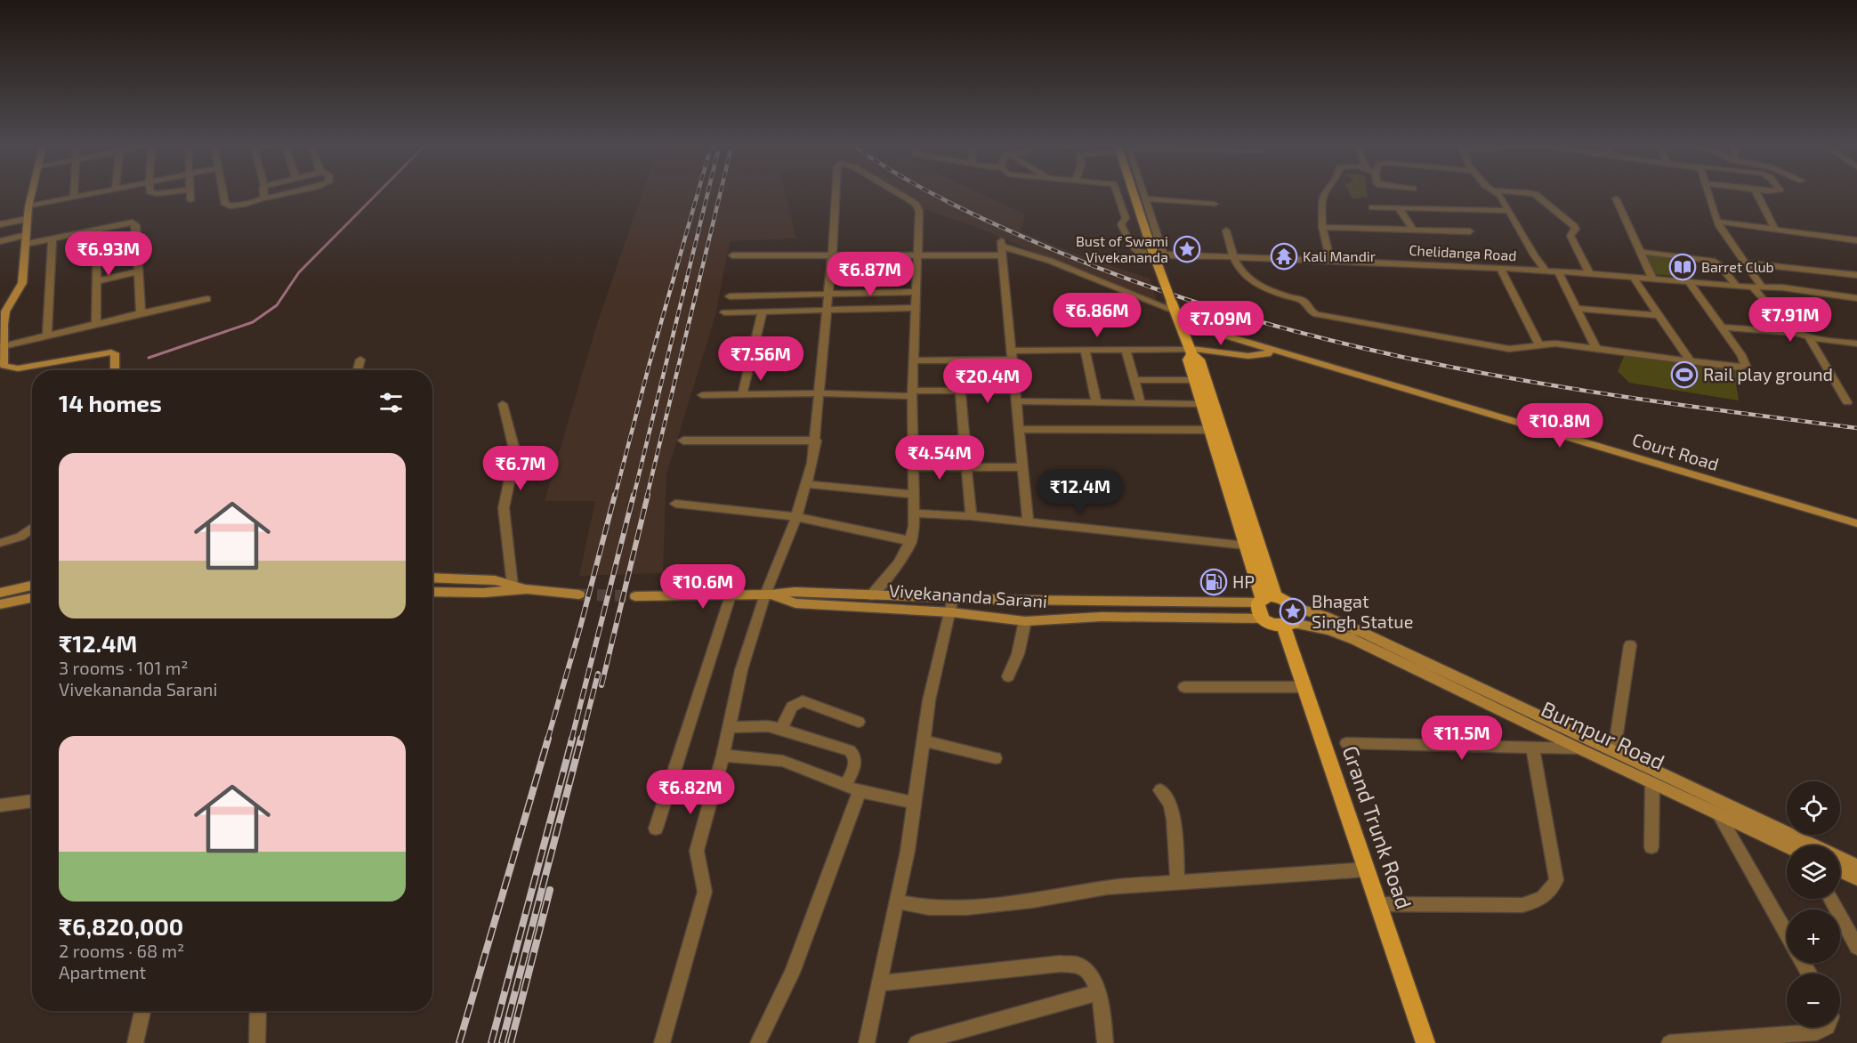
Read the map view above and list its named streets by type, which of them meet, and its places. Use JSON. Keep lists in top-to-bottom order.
{
  "streets": {
    "main road": ["Grand Trunk Road"],
    "street": [
      "Chelidanga Road",
      "Court Road",
      "Vivekananda Sarani",
      "Burnpur Road"
    ]
  },
  "crossings": [
    ["Vivekananda Sarani", "Burnpur Road"],
    ["Vivekananda Sarani", "Grand Trunk Road"],
    ["Burnpur Road", "Grand Trunk Road"]
  ],
  "places": {
    "place": ["Bust of Swami Vivekananda", "Bhagat Singh Statue"],
    "temple": ["Kali Mandir"],
    "library": ["Barret Club"],
    "sports": ["Rail play ground"],
    "fuel station": ["HP"]
  },
  "page": {
    "price": [
      "₹6.93M",
      "₹6.87M",
      "₹6.86M",
      "₹7.91M",
      "₹7.09M",
      "₹7.56M",
      "₹20.4M",
      "₹10.8M",
      "₹4.54M",
      "₹6.7M",
      "₹12.4M",
      "₹10.6M",
      "₹11.5M",
      "₹6.82M"
    ],
    "heading": "14 homes",
    "list": [
      {
        "name": "₹12.4M",
        "note": "3 rooms · 101 m² · Vivekananda Sarani"
      },
      {
        "name": "₹6,820,000",
        "note": "2 rooms · 68 m² · Apartment"
      }
    ],
    "map_buttons": ["+", "−"]
  }
}
